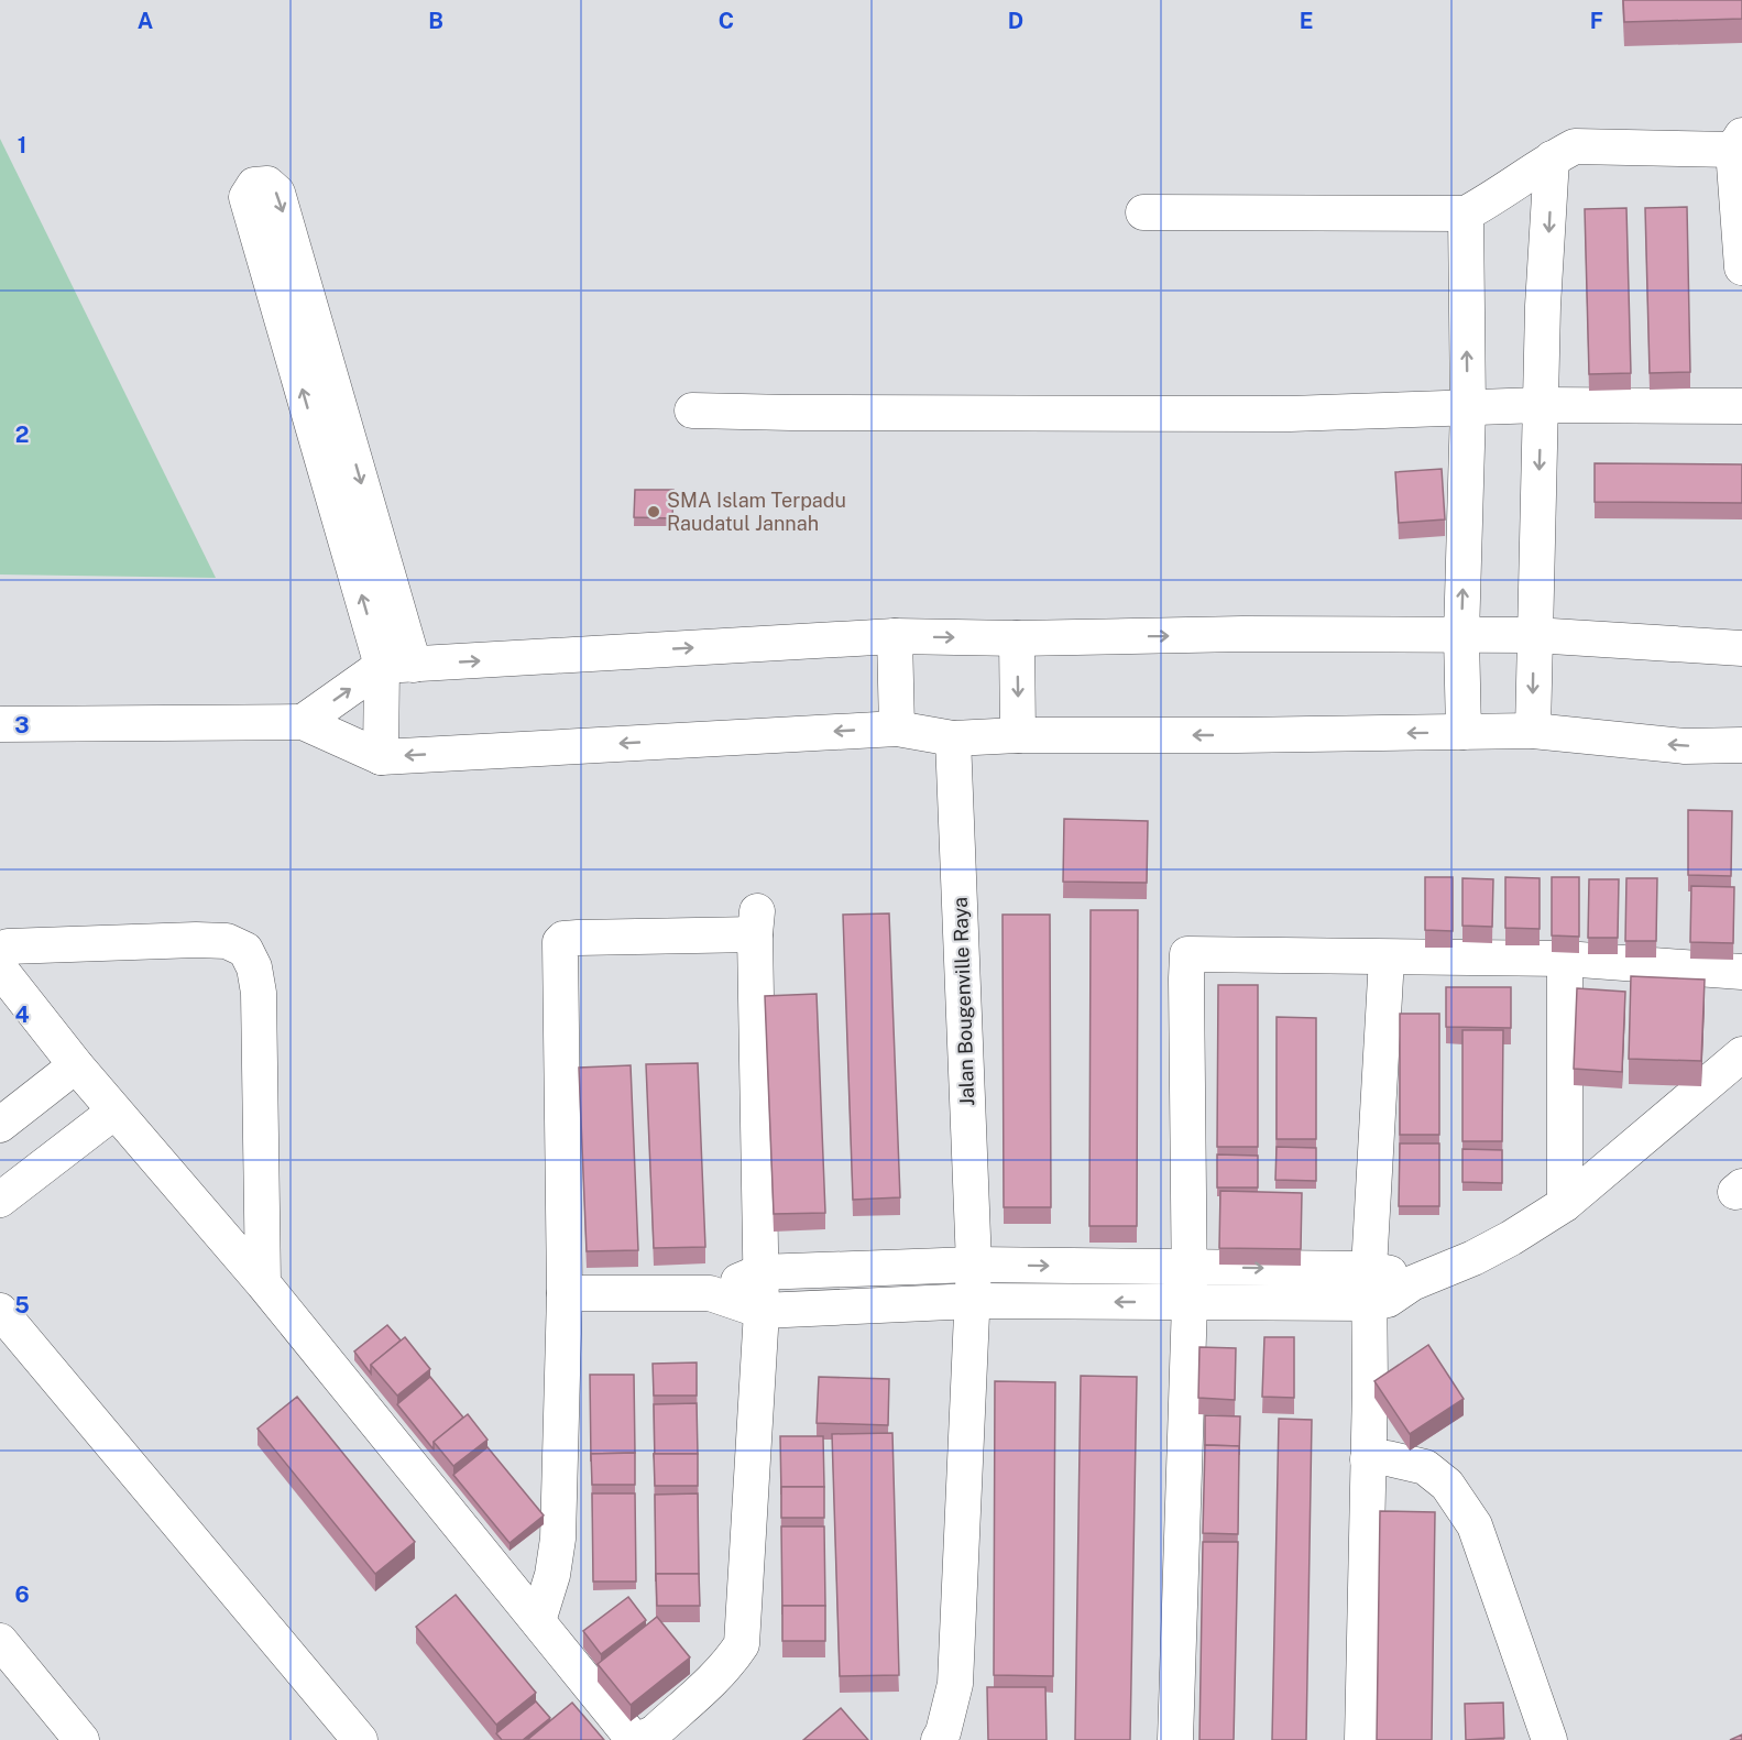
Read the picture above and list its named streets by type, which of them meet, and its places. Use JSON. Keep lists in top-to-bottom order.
{
  "streets": {
    "street": ["Jalan Bougenville Raya"]
  },
  "places": ["SMA Islam Terpadu Raudatul Jannah"],
  "grid": {
    "columns": [
      "A",
      "B",
      "C",
      "D",
      "E",
      "F"
    ],
    "rows": [
      "1",
      "2",
      "3",
      "4",
      "5",
      "6"
    ]
  }
}
